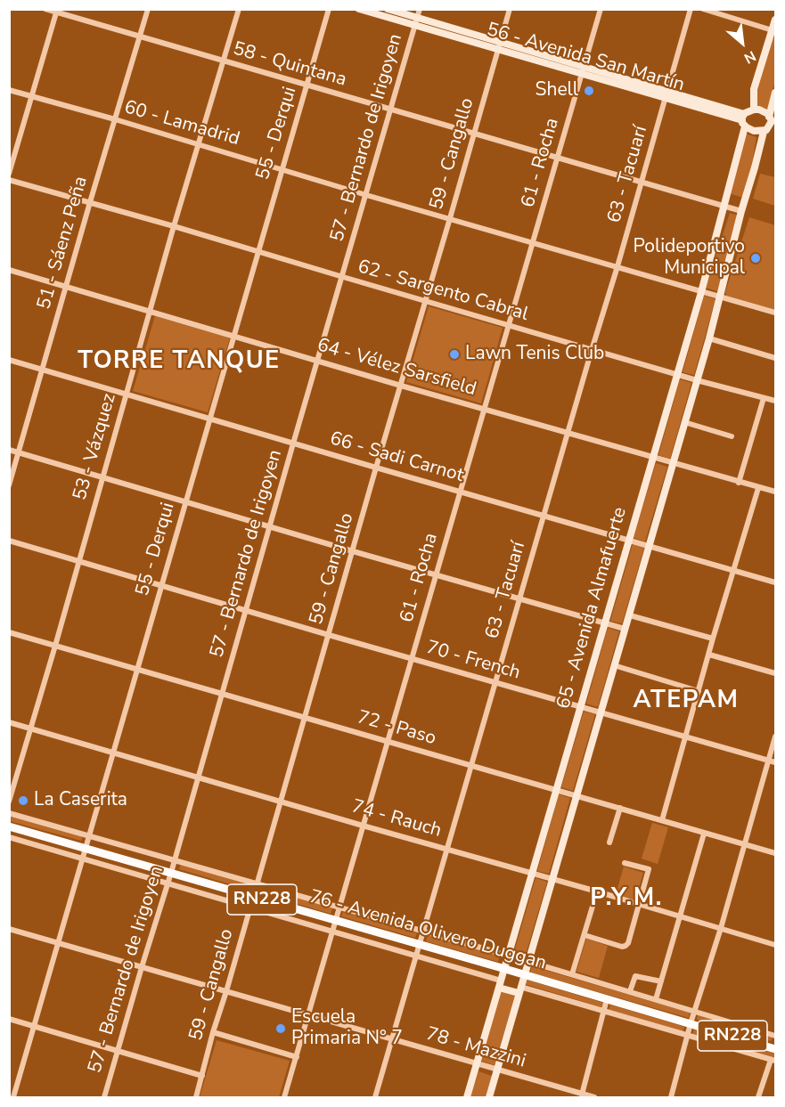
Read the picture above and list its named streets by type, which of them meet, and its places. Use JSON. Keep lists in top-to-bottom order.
{
  "streets": {
    "highway": ["RN228", "76 - Avenida Olivero Duggan"],
    "main road": ["56 - Avenida San Martín", "65 - Avenida Almafuerte"],
    "street": [
      "58 - Quintana",
      "60 - Lamadrid",
      "55 - Derqui",
      "57 - Bernardo de Irigoyen",
      "59 - Cangallo",
      "61 - Rocha",
      "63 - Tacuarí",
      "51 - Sáenz Peña",
      "62 - Sargento Cabral",
      "64 - Vélez Sarsfield",
      "53 - Vázquez",
      "66 - Sadi Carnot",
      "70 - French",
      "72 - Paso",
      "74 - Rauch",
      "78 - Mazzini"
    ]
  },
  "crossings": [
    ["56 - Avenida San Martín", "57 - Bernardo de Irigoyen"],
    ["56 - Avenida San Martín", "59 - Cangallo"],
    ["56 - Avenida San Martín", "61 - Rocha"],
    ["56 - Avenida San Martín", "63 - Tacuarí"],
    ["56 - Avenida San Martín", "65 - Avenida Almafuerte"],
    ["58 - Quintana", "55 - Derqui"],
    ["58 - Quintana", "57 - Bernardo de Irigoyen"],
    ["58 - Quintana", "59 - Cangallo"],
    ["58 - Quintana", "61 - Rocha"],
    ["58 - Quintana", "63 - Tacuarí"],
    ["58 - Quintana", "51 - Sáenz Peña"],
    ["58 - Quintana", "53 - Vázquez"],
    ["58 - Quintana", "65 - Avenida Almafuerte"],
    ["60 - Lamadrid", "55 - Derqui"],
    ["60 - Lamadrid", "57 - Bernardo de Irigoyen"],
    ["60 - Lamadrid", "59 - Cangallo"],
    ["60 - Lamadrid", "61 - Rocha"],
    ["60 - Lamadrid", "63 - Tacuarí"],
    ["60 - Lamadrid", "51 - Sáenz Peña"],
    ["60 - Lamadrid", "53 - Vázquez"],
    ["60 - Lamadrid", "65 - Avenida Almafuerte"],
    ["55 - Derqui", "62 - Sargento Cabral"],
    ["55 - Derqui", "64 - Vélez Sarsfield"],
    ["55 - Derqui", "66 - Sadi Carnot"],
    ["55 - Derqui", "70 - French"],
    ["55 - Derqui", "72 - Paso"],
    ["55 - Derqui", "74 - Rauch"],
    ["55 - Derqui", "76 - Avenida Olivero Duggan"],
    ["55 - Derqui", "78 - Mazzini"],
    ["57 - Bernardo de Irigoyen", "62 - Sargento Cabral"],
    ["57 - Bernardo de Irigoyen", "64 - Vélez Sarsfield"],
    ["57 - Bernardo de Irigoyen", "66 - Sadi Carnot"],
    ["57 - Bernardo de Irigoyen", "70 - French"],
    ["57 - Bernardo de Irigoyen", "72 - Paso"],
    ["57 - Bernardo de Irigoyen", "74 - Rauch"],
    ["57 - Bernardo de Irigoyen", "76 - Avenida Olivero Duggan"],
    ["57 - Bernardo de Irigoyen", "78 - Mazzini"],
    ["59 - Cangallo", "62 - Sargento Cabral"],
    ["59 - Cangallo", "64 - Vélez Sarsfield"],
    ["59 - Cangallo", "66 - Sadi Carnot"],
    ["59 - Cangallo", "70 - French"],
    ["59 - Cangallo", "72 - Paso"],
    ["59 - Cangallo", "74 - Rauch"],
    ["59 - Cangallo", "76 - Avenida Olivero Duggan"],
    ["59 - Cangallo", "78 - Mazzini"],
    ["61 - Rocha", "62 - Sargento Cabral"],
    ["61 - Rocha", "64 - Vélez Sarsfield"],
    ["61 - Rocha", "66 - Sadi Carnot"],
    ["61 - Rocha", "70 - French"],
    ["61 - Rocha", "72 - Paso"],
    ["61 - Rocha", "74 - Rauch"],
    ["61 - Rocha", "76 - Avenida Olivero Duggan"],
    ["61 - Rocha", "78 - Mazzini"],
    ["63 - Tacuarí", "62 - Sargento Cabral"],
    ["63 - Tacuarí", "64 - Vélez Sarsfield"],
    ["63 - Tacuarí", "66 - Sadi Carnot"],
    ["63 - Tacuarí", "70 - French"],
    ["63 - Tacuarí", "72 - Paso"],
    ["63 - Tacuarí", "74 - Rauch"],
    ["63 - Tacuarí", "76 - Avenida Olivero Duggan"],
    ["63 - Tacuarí", "78 - Mazzini"],
    ["51 - Sáenz Peña", "62 - Sargento Cabral"],
    ["51 - Sáenz Peña", "64 - Vélez Sarsfield"],
    ["51 - Sáenz Peña", "66 - Sadi Carnot"],
    ["62 - Sargento Cabral", "53 - Vázquez"],
    ["62 - Sargento Cabral", "65 - Avenida Almafuerte"],
    ["64 - Vélez Sarsfield", "53 - Vázquez"],
    ["64 - Vélez Sarsfield", "65 - Avenida Almafuerte"],
    ["53 - Vázquez", "66 - Sadi Carnot"],
    ["53 - Vázquez", "70 - French"],
    ["53 - Vázquez", "72 - Paso"],
    ["53 - Vázquez", "74 - Rauch"],
    ["66 - Sadi Carnot", "65 - Avenida Almafuerte"],
    ["65 - Avenida Almafuerte", "70 - French"],
    ["65 - Avenida Almafuerte", "72 - Paso"],
    ["65 - Avenida Almafuerte", "74 - Rauch"],
    ["65 - Avenida Almafuerte", "76 - Avenida Olivero Duggan"],
    ["65 - Avenida Almafuerte", "78 - Mazzini"]
  ],
  "districts": ["TORRE TANQUE", "ATEPAM", "P.Y.M."],
  "places": [
    "Shell",
    "Polideportivo Municipal",
    "Lawn Tenis Club",
    "La Caserita",
    "Escuela Primaria N° 7"
  ],
  "north": "bottom right"
}
